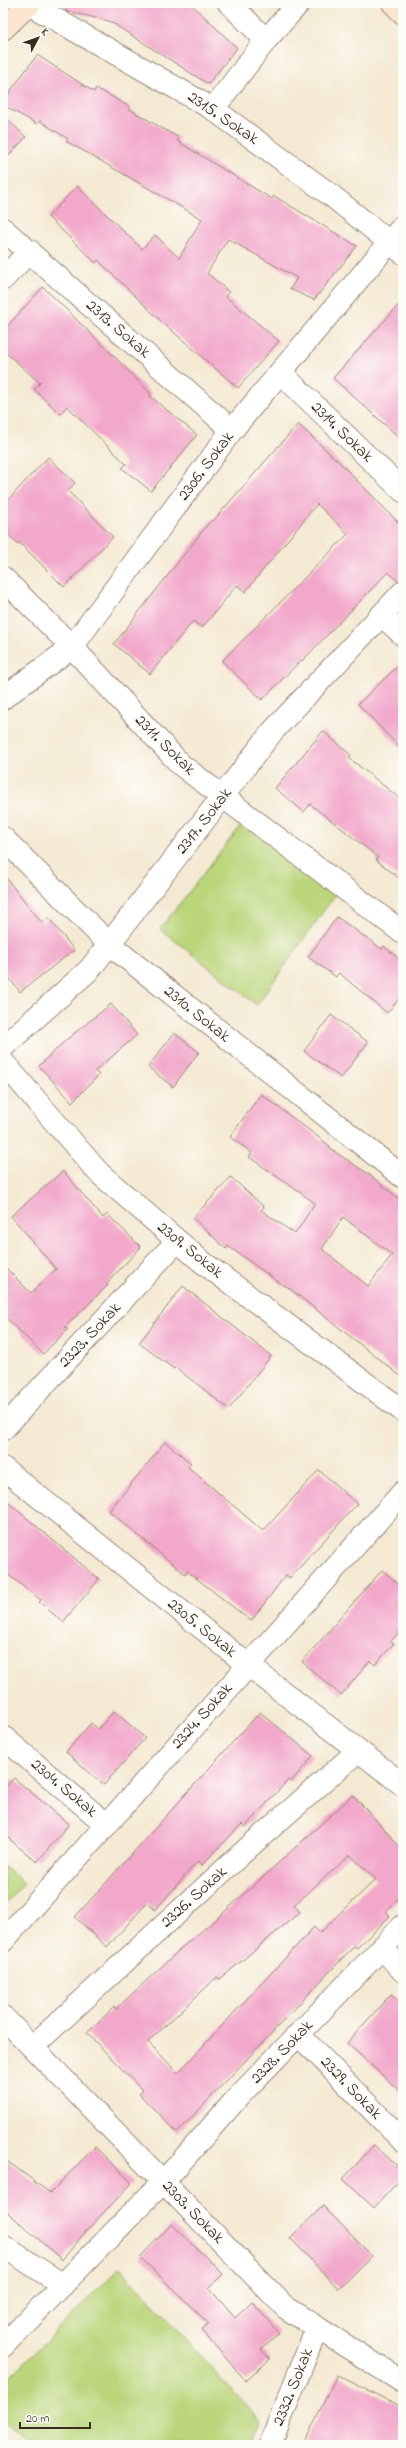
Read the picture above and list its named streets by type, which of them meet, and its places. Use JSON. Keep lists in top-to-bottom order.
{
  "streets": {
    "street": [
      "2315. Sokak",
      "2313. Sokak",
      "2314. Sokak",
      "2306. Sokak",
      "2311. Sokak",
      "2317. Sokak",
      "2310. Sokak",
      "2309. Sokak",
      "2323. Sokak",
      "2305. Sokak",
      "2324. Sokak",
      "2304. Sokak",
      "2326. Sokak",
      "2328. Sokak",
      "2329. Sokak",
      "2303. Sokak",
      "2332. Sokak"
    ]
  },
  "crossings": [
    ["2315. Sokak", "2306. Sokak"],
    ["2313. Sokak", "2306. Sokak"],
    ["2314. Sokak", "2306. Sokak"],
    ["2306. Sokak", "2311. Sokak"],
    ["2311. Sokak", "2317. Sokak"],
    ["2317. Sokak", "2310. Sokak"],
    ["2309. Sokak", "2323. Sokak"],
    ["2305. Sokak", "2324. Sokak"],
    ["2305. Sokak", "2326. Sokak"],
    ["2324. Sokak", "2304. Sokak"],
    ["2326. Sokak", "2303. Sokak"],
    ["2328. Sokak", "2329. Sokak"],
    ["2328. Sokak", "2303. Sokak"],
    ["2303. Sokak", "2332. Sokak"]
  ],
  "scale_bar": "20 m",
  "north": "top right"
}
